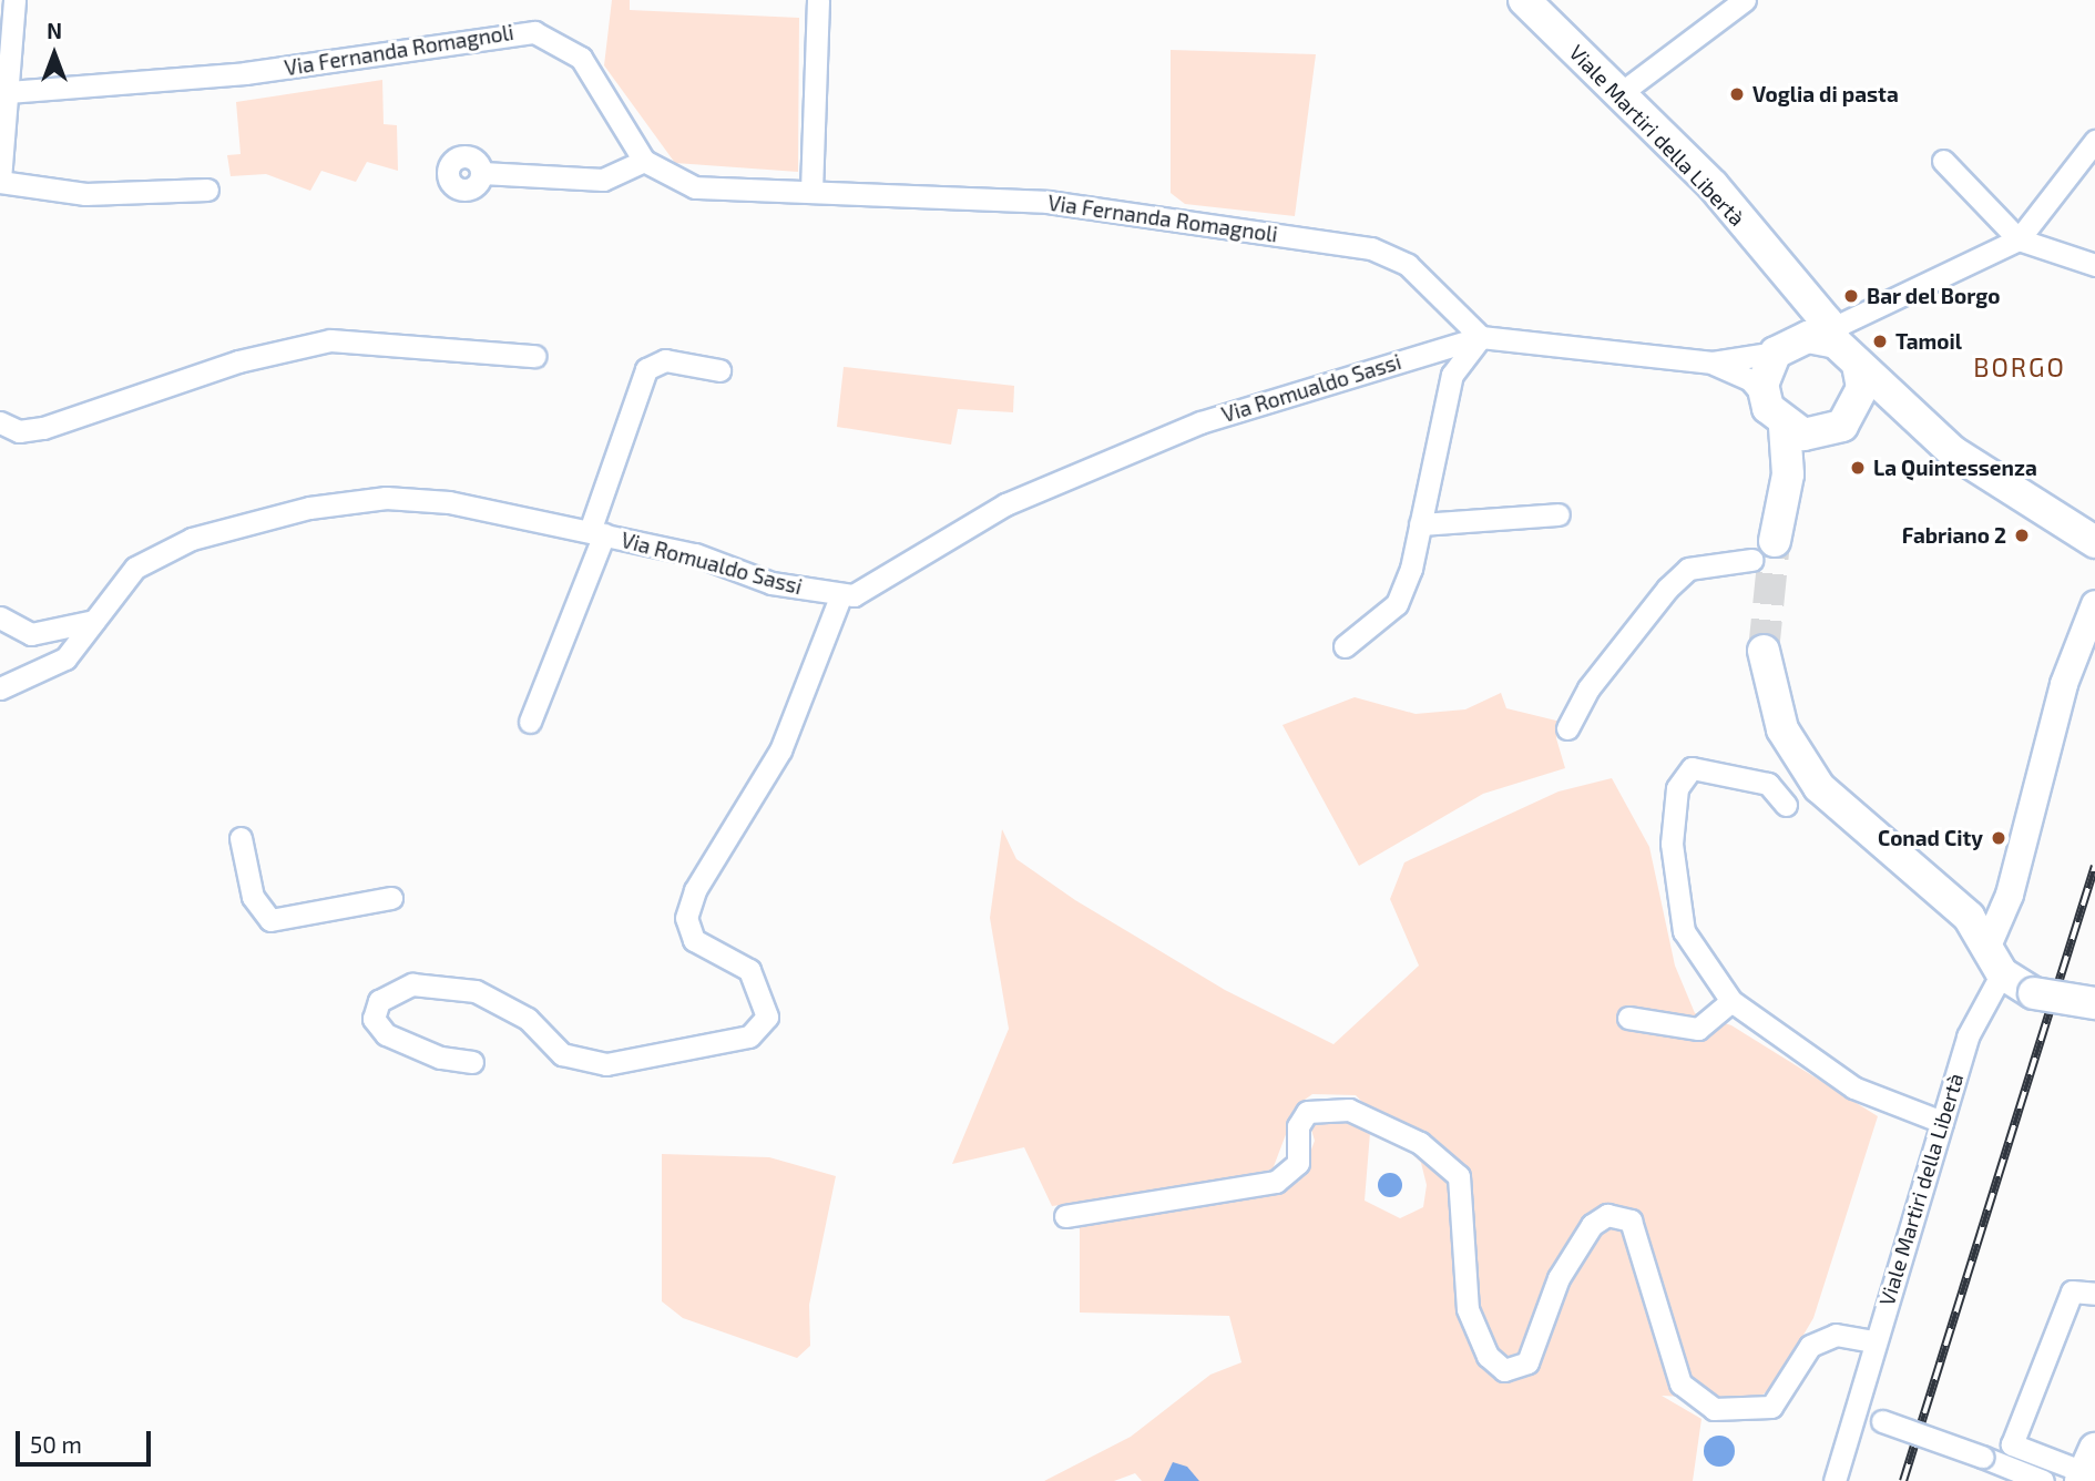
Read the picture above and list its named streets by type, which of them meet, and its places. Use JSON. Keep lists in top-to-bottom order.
{
  "streets": {
    "main road": ["Viale Martiri della Libertà"],
    "street": ["Via Fernanda Romagnoli", "Via Romualdo Sassi"]
  },
  "crossings": [
    ["Via Fernanda Romagnoli", "Via Romualdo Sassi"],
    ["Viale Martiri della Libertà", "Via Romualdo Sassi"]
  ],
  "districts": ["BORGO"],
  "places": [
    "Voglia di pasta",
    "Bar del Borgo",
    "Tamoil",
    "La Quintessenza",
    "Fabriano 2",
    "Conad City"
  ],
  "scale_bar": "50 m",
  "north": "top"
}
